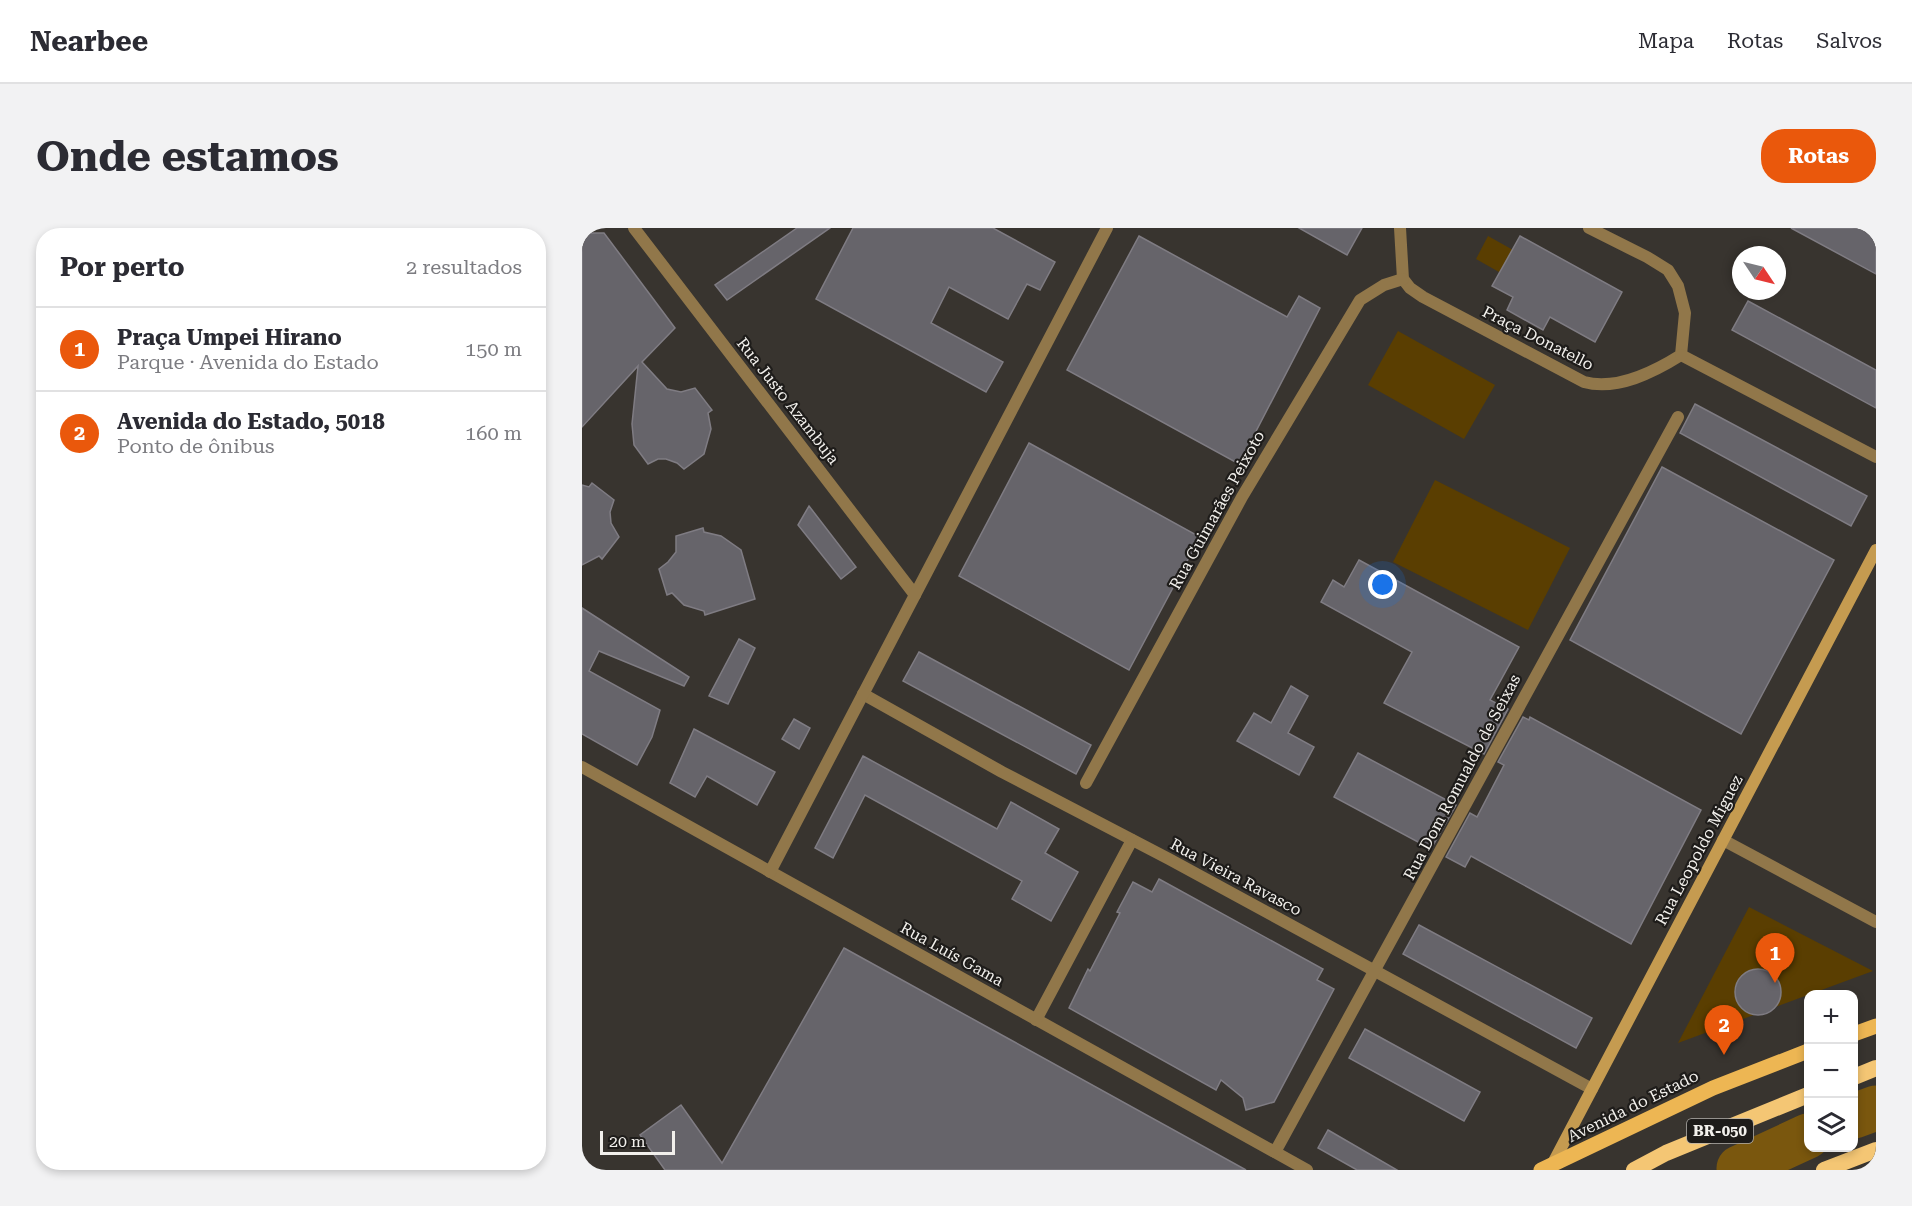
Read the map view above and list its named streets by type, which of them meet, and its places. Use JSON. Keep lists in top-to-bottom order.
{
  "streets": {
    "highway": ["BR-050"],
    "main road": ["Rua Leopoldo Miguez", "Avenida do Estado"],
    "street": [
      "Praça Donatello",
      "Rua Justo Azambuja",
      "Rua Guimarães Peixoto",
      "Rua Dom Romualdo de Seixas",
      "Rua Vieira Ravasco",
      "Rua Luís Gama"
    ]
  },
  "crossings": [
    ["Praça Donatello", "Rua Guimarães Peixoto"],
    ["Rua Dom Romualdo de Seixas", "Rua Vieira Ravasco"],
    ["Rua Dom Romualdo de Seixas", "Rua Luís Gama"],
    ["Rua Leopoldo Miguez", "Rua Vieira Ravasco"],
    ["Rua Leopoldo Miguez", "Avenida do Estado"]
  ],
  "scale_bar": "20 m",
  "north": "bottom right",
  "page": {
    "header": "Nearbee",
    "nav": ["Mapa", "Rotas", "Salvos"],
    "buttons": "Rotas",
    "title": "Onde estamos",
    "heading": ["Por perto", "2 resultados"],
    "list": [
      {
        "mark": "1",
        "name": "Praça Umpei Hirano",
        "note": "Parque · Avenida do Estado",
        "value": "150 m"
      },
      {
        "mark": "2",
        "name": "Avenida do Estado, 5018",
        "note": "Ponto de ônibus",
        "value": "160 m"
      }
    ],
    "pins": ["1", "2"],
    "map_buttons": ["+", "−"],
    "scale": "20 m"
  }
}
